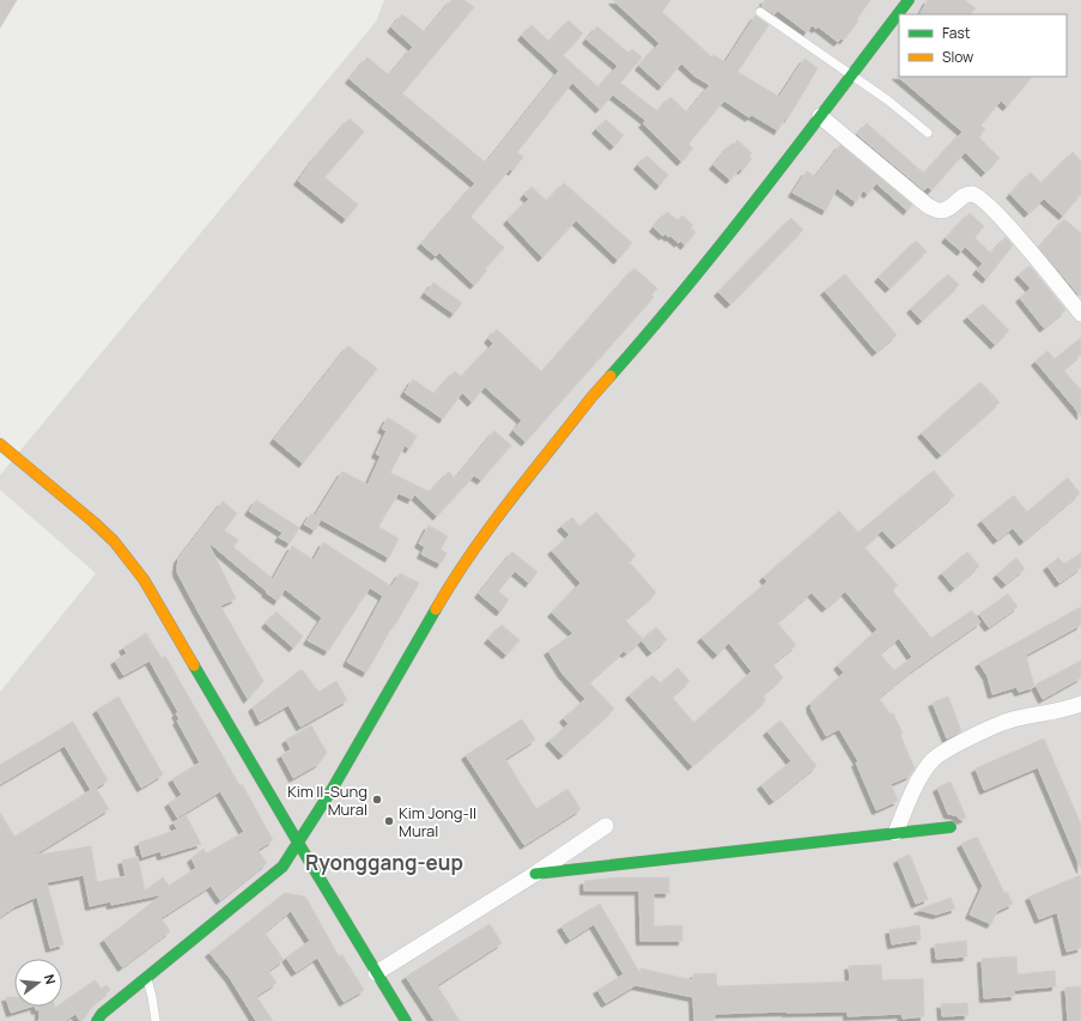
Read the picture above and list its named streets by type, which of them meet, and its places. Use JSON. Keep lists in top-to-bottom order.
{
  "districts": ["Ryonggang-eup"],
  "places": ["Kim Il-Sung Mural", "Kim Jong-Il Mural"],
  "legend": ["Fast", "Slow"],
  "north": "right"
}
